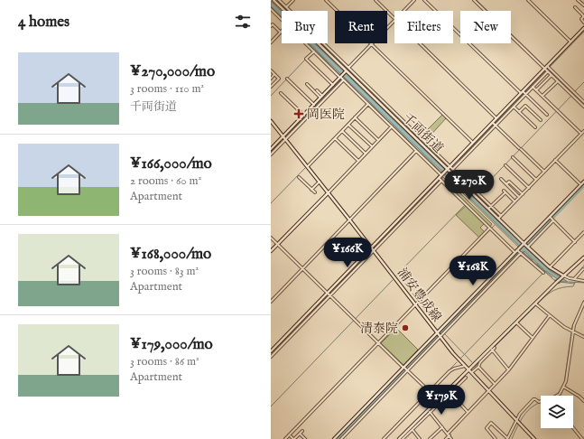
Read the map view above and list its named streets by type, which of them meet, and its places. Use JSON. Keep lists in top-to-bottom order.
{
  "streets": {
    "street": ["千両街道", "浦安豊成線"]
  },
  "places": {
    "health": ["岡医院"],
    "other": ["清泰院"]
  },
  "page": {
    "heading": "4 homes",
    "chip": [
      "Buy",
      "Rent",
      "Filters",
      "New"
    ],
    "list": [
      {
        "name": "¥270,000/mo",
        "note": "3 rooms · 110 m² · 千両街道"
      },
      {
        "name": "¥166,000/mo",
        "note": "2 rooms · 60 m² · Apartment"
      },
      {
        "name": "¥168,000/mo",
        "note": "3 rooms · 83 m² · Apartment"
      },
      {
        "name": "¥179,000/mo",
        "note": "3 rooms · 86 m² · Apartment"
      }
    ],
    "price": [
      "¥270K",
      "¥166K",
      "¥168K",
      "¥179K"
    ]
  }
}
